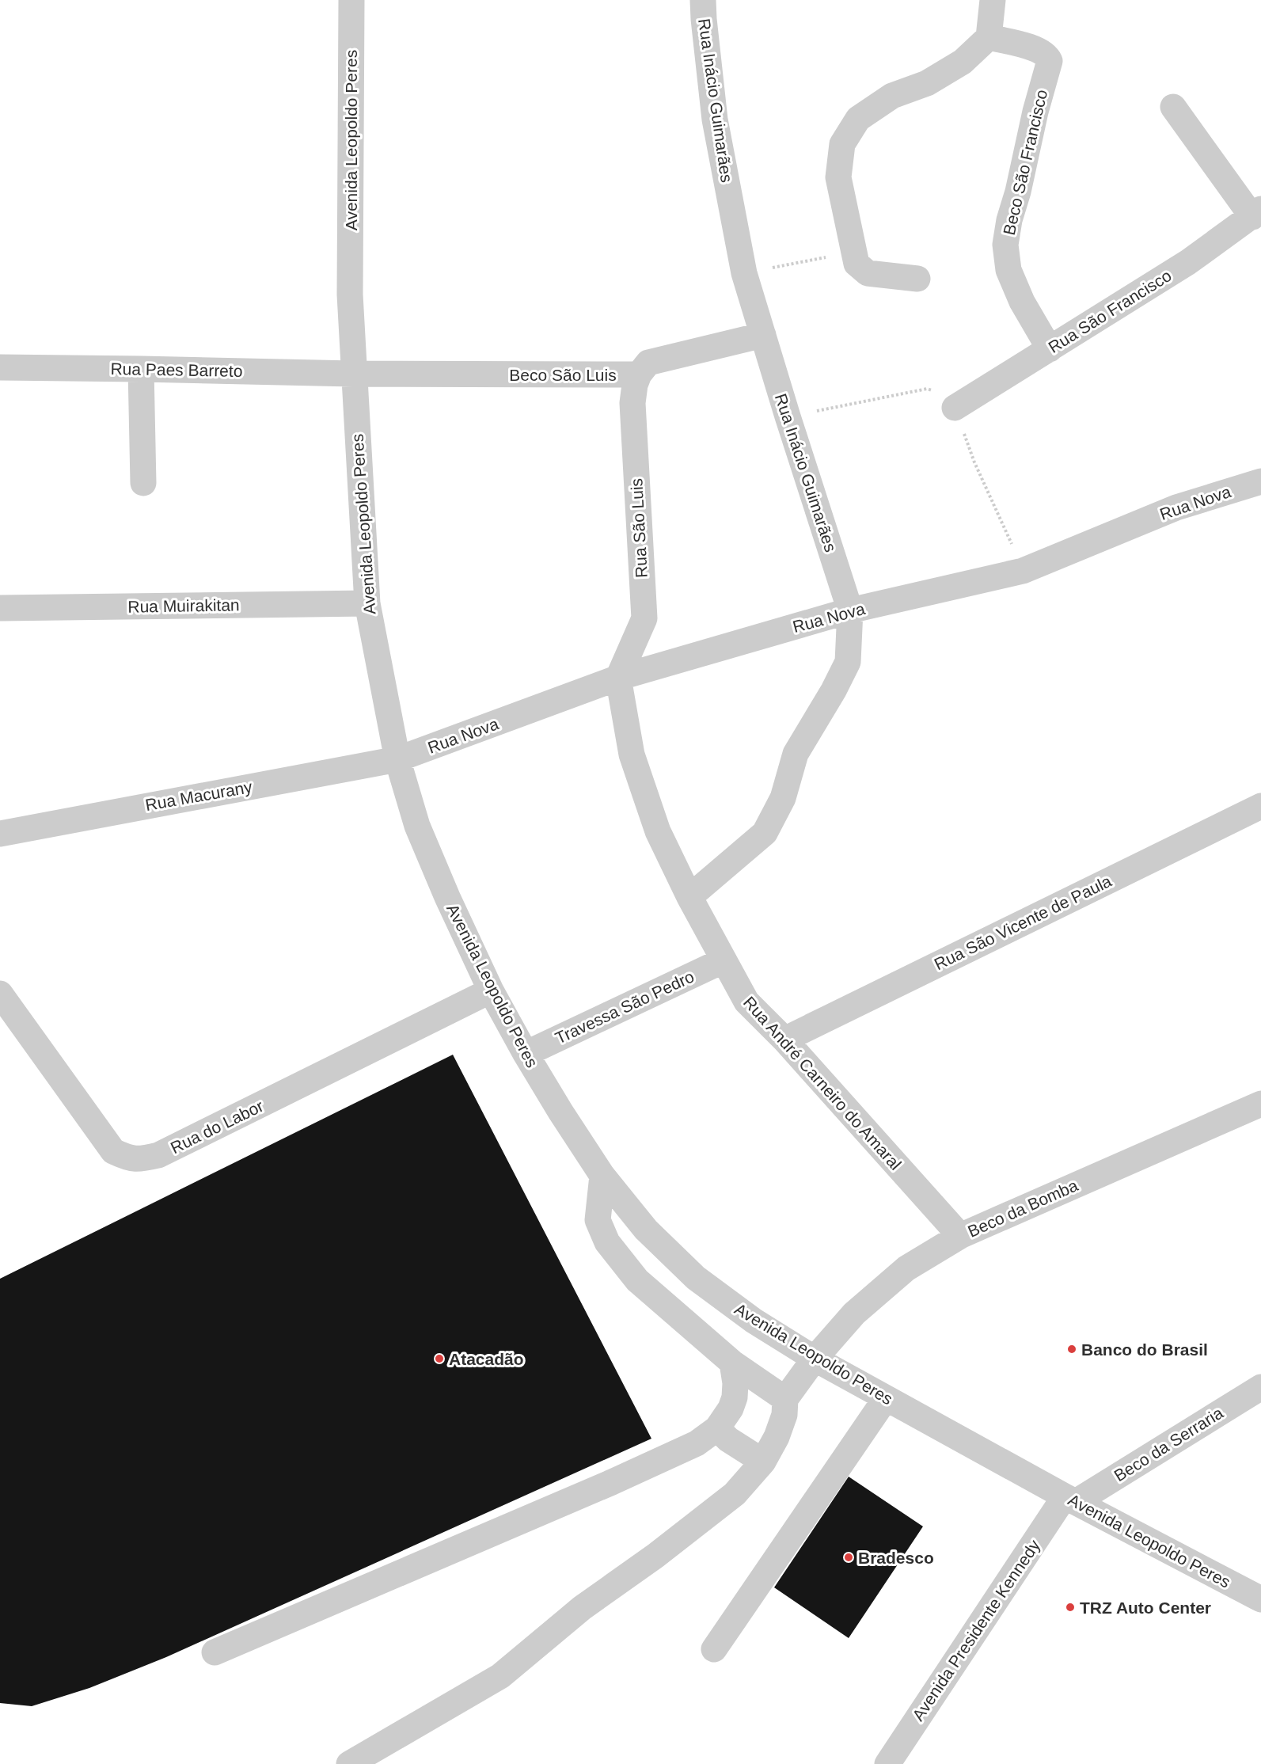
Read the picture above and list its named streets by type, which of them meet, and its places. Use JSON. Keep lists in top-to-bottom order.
{
  "streets": {
    "street": [
      "Rua Inácio Guimarães",
      "Avenida Leopoldo Peres",
      "Beco São Francisco",
      "Rua São Francisco",
      "Rua Paes Barreto",
      "Beco São Luis",
      "Rua Nova",
      "Rua São Luis",
      "Rua Muirakitan",
      "Rua Macurany",
      "Rua São Vicente de Paula",
      "Travessa São Pedro",
      "Rua André Carneiro do Amaral",
      "Rua do Labor",
      "Beco da Bomba",
      "Beco da Serraria",
      "Avenida Presidente Kennedy"
    ]
  },
  "crossings": [
    ["Rua Inácio Guimarães", "Beco São Luis"],
    ["Rua Inácio Guimarães", "Rua Nova"],
    ["Rua Inácio Guimarães", "Rua André Carneiro do Amaral"],
    ["Avenida Leopoldo Peres", "Rua Paes Barreto"],
    ["Avenida Leopoldo Peres", "Beco São Luis"],
    ["Avenida Leopoldo Peres", "Rua Nova"],
    ["Avenida Leopoldo Peres", "Rua Muirakitan"],
    ["Avenida Leopoldo Peres", "Rua Macurany"],
    ["Avenida Leopoldo Peres", "Travessa São Pedro"],
    ["Avenida Leopoldo Peres", "Rua do Labor"],
    ["Avenida Leopoldo Peres", "Beco da Bomba"],
    ["Avenida Leopoldo Peres", "Beco da Serraria"],
    ["Avenida Leopoldo Peres", "Avenida Presidente Kennedy"],
    ["Beco São Francisco", "Rua São Francisco"],
    ["Rua Paes Barreto", "Beco São Luis"],
    ["Beco São Luis", "Rua São Luis"],
    ["Rua Nova", "Rua São Luis"],
    ["Rua Nova", "Rua Macurany"],
    ["Rua Nova", "Rua André Carneiro do Amaral"],
    ["Rua São Luis", "Rua André Carneiro do Amaral"],
    ["Rua São Vicente de Paula", "Rua André Carneiro do Amaral"],
    ["Travessa São Pedro", "Rua André Carneiro do Amaral"],
    ["Rua André Carneiro do Amaral", "Beco da Bomba"],
    ["Beco da Serraria", "Avenida Presidente Kennedy"]
  ],
  "places": [
    "Banco do Brasil",
    "Atacadão",
    "Bradesco",
    "TRZ Auto Center"
  ]
}
